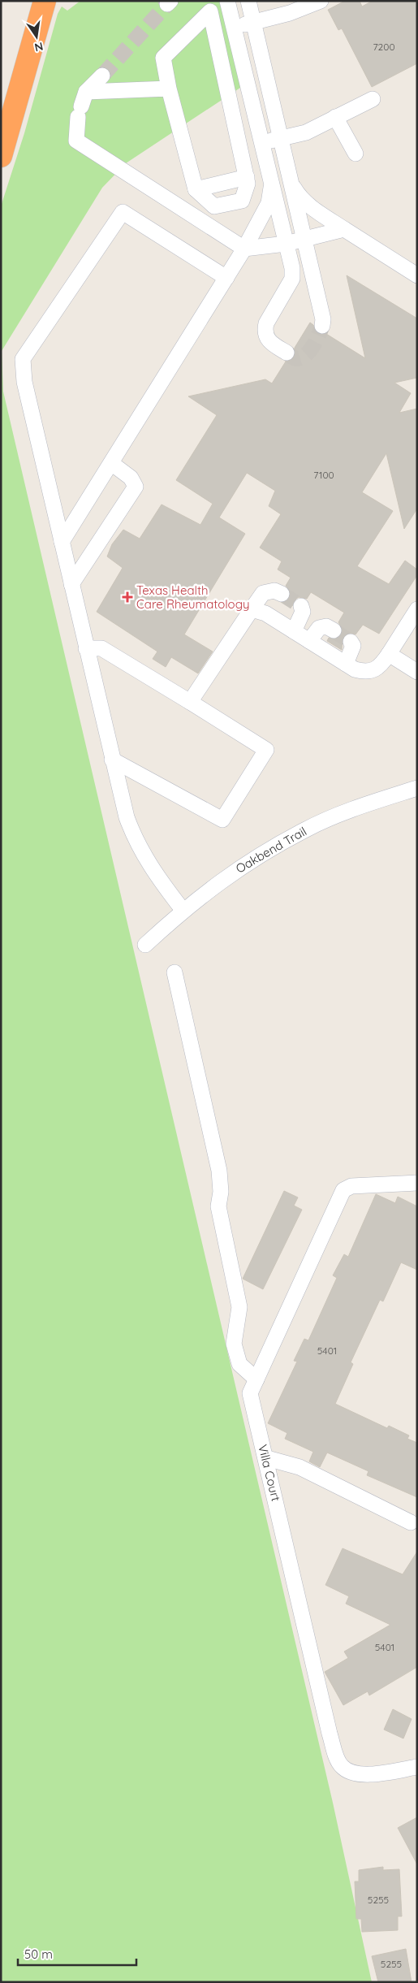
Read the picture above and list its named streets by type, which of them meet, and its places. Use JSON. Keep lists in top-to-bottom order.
{
  "streets": {
    "street": ["Oakbend Trail", "Villa Court"]
  },
  "places": {
    "health": ["Texas Health Care Rheumatology"]
  },
  "house_numbers": [
    "7200",
    "7100",
    "5401",
    "5401",
    "5255",
    "5255"
  ],
  "scale_bar": "50 m",
  "north": "bottom"
}
